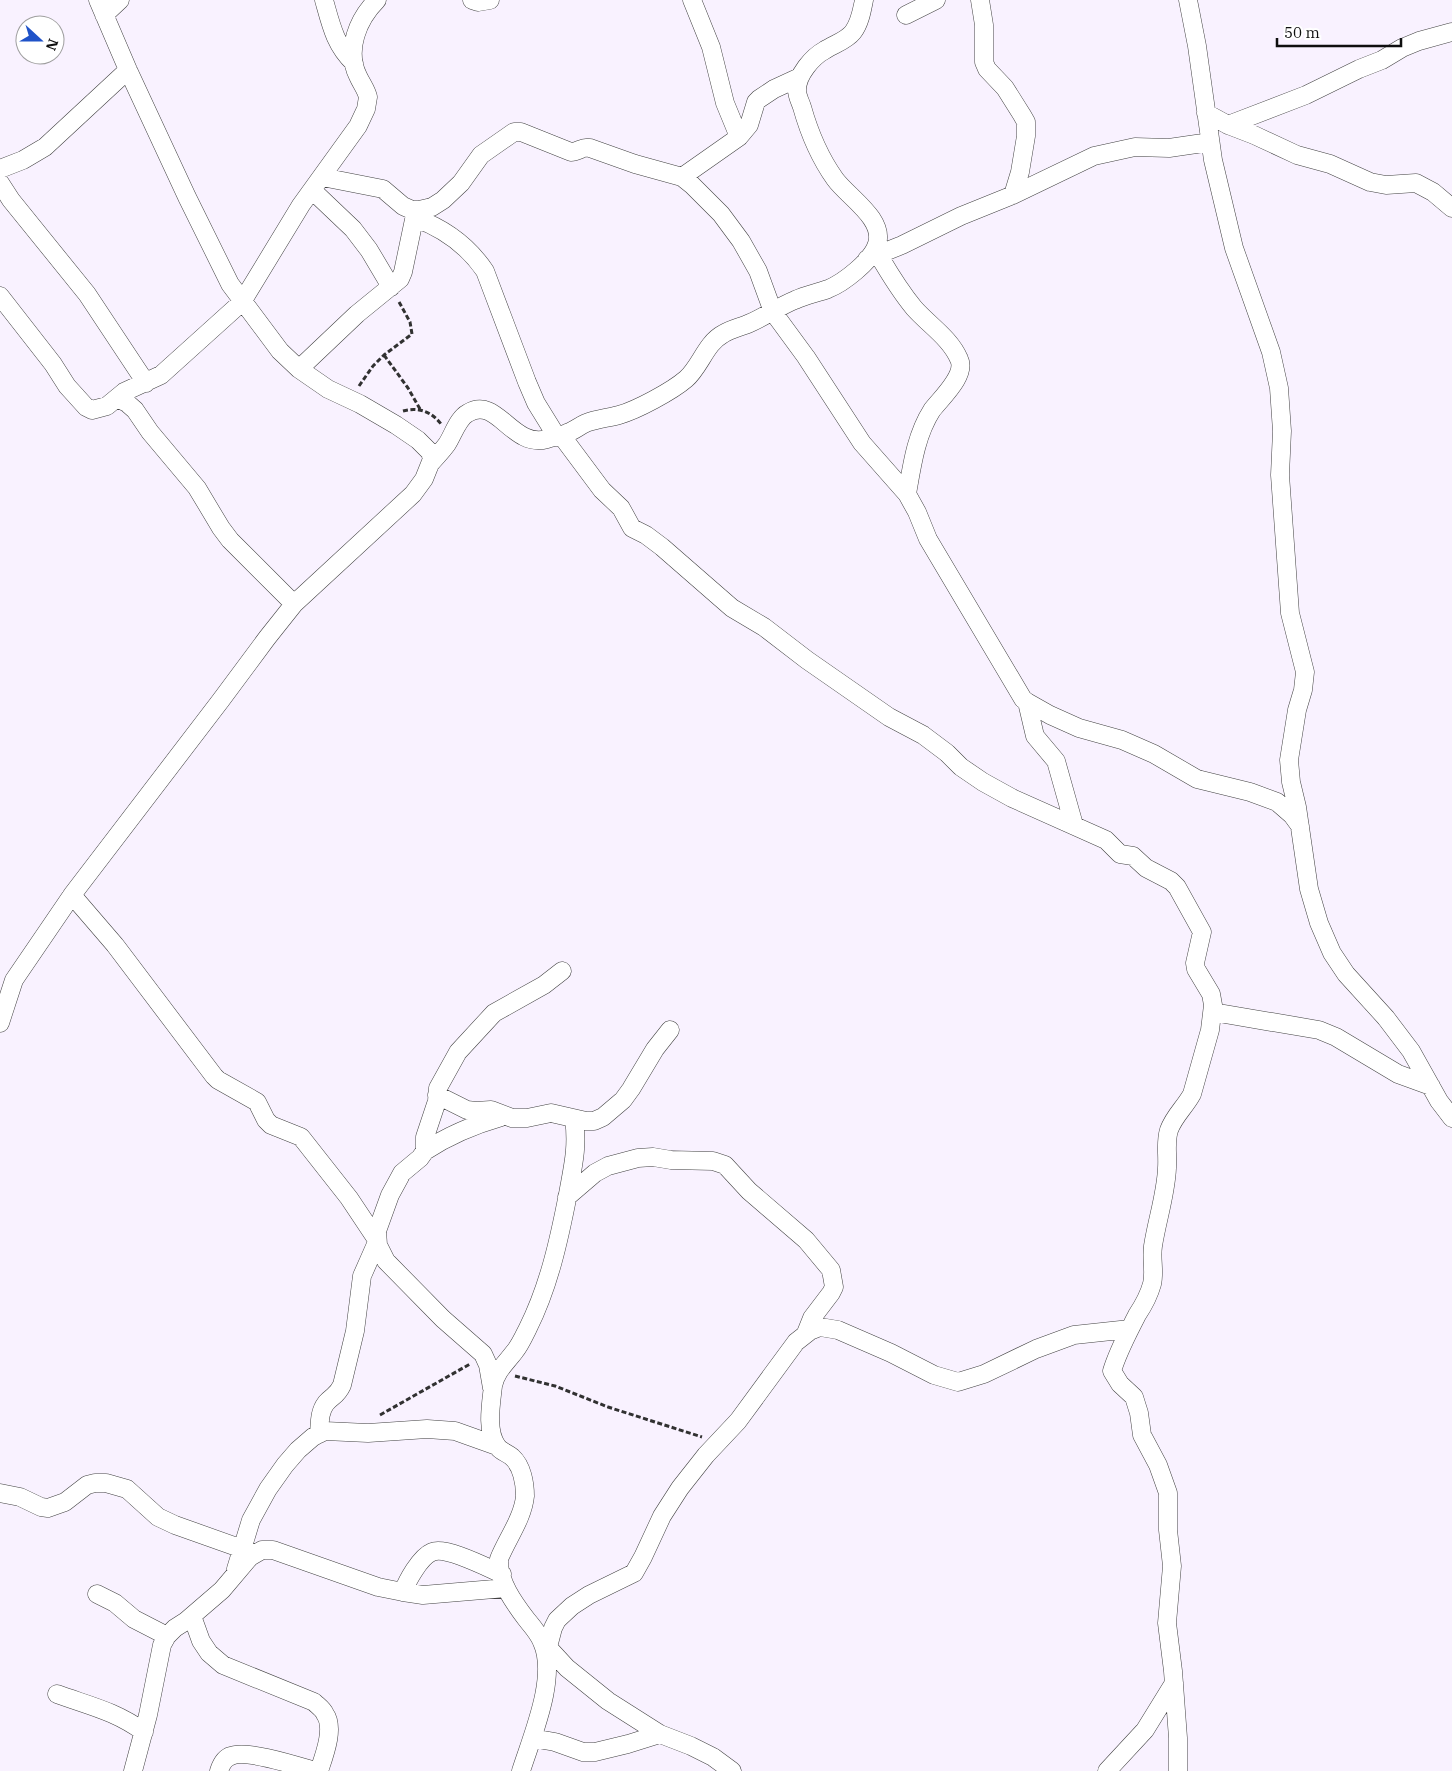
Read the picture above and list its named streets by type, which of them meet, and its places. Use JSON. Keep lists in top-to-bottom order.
{
  "scale_bar": "50 m",
  "north": "right"
}
